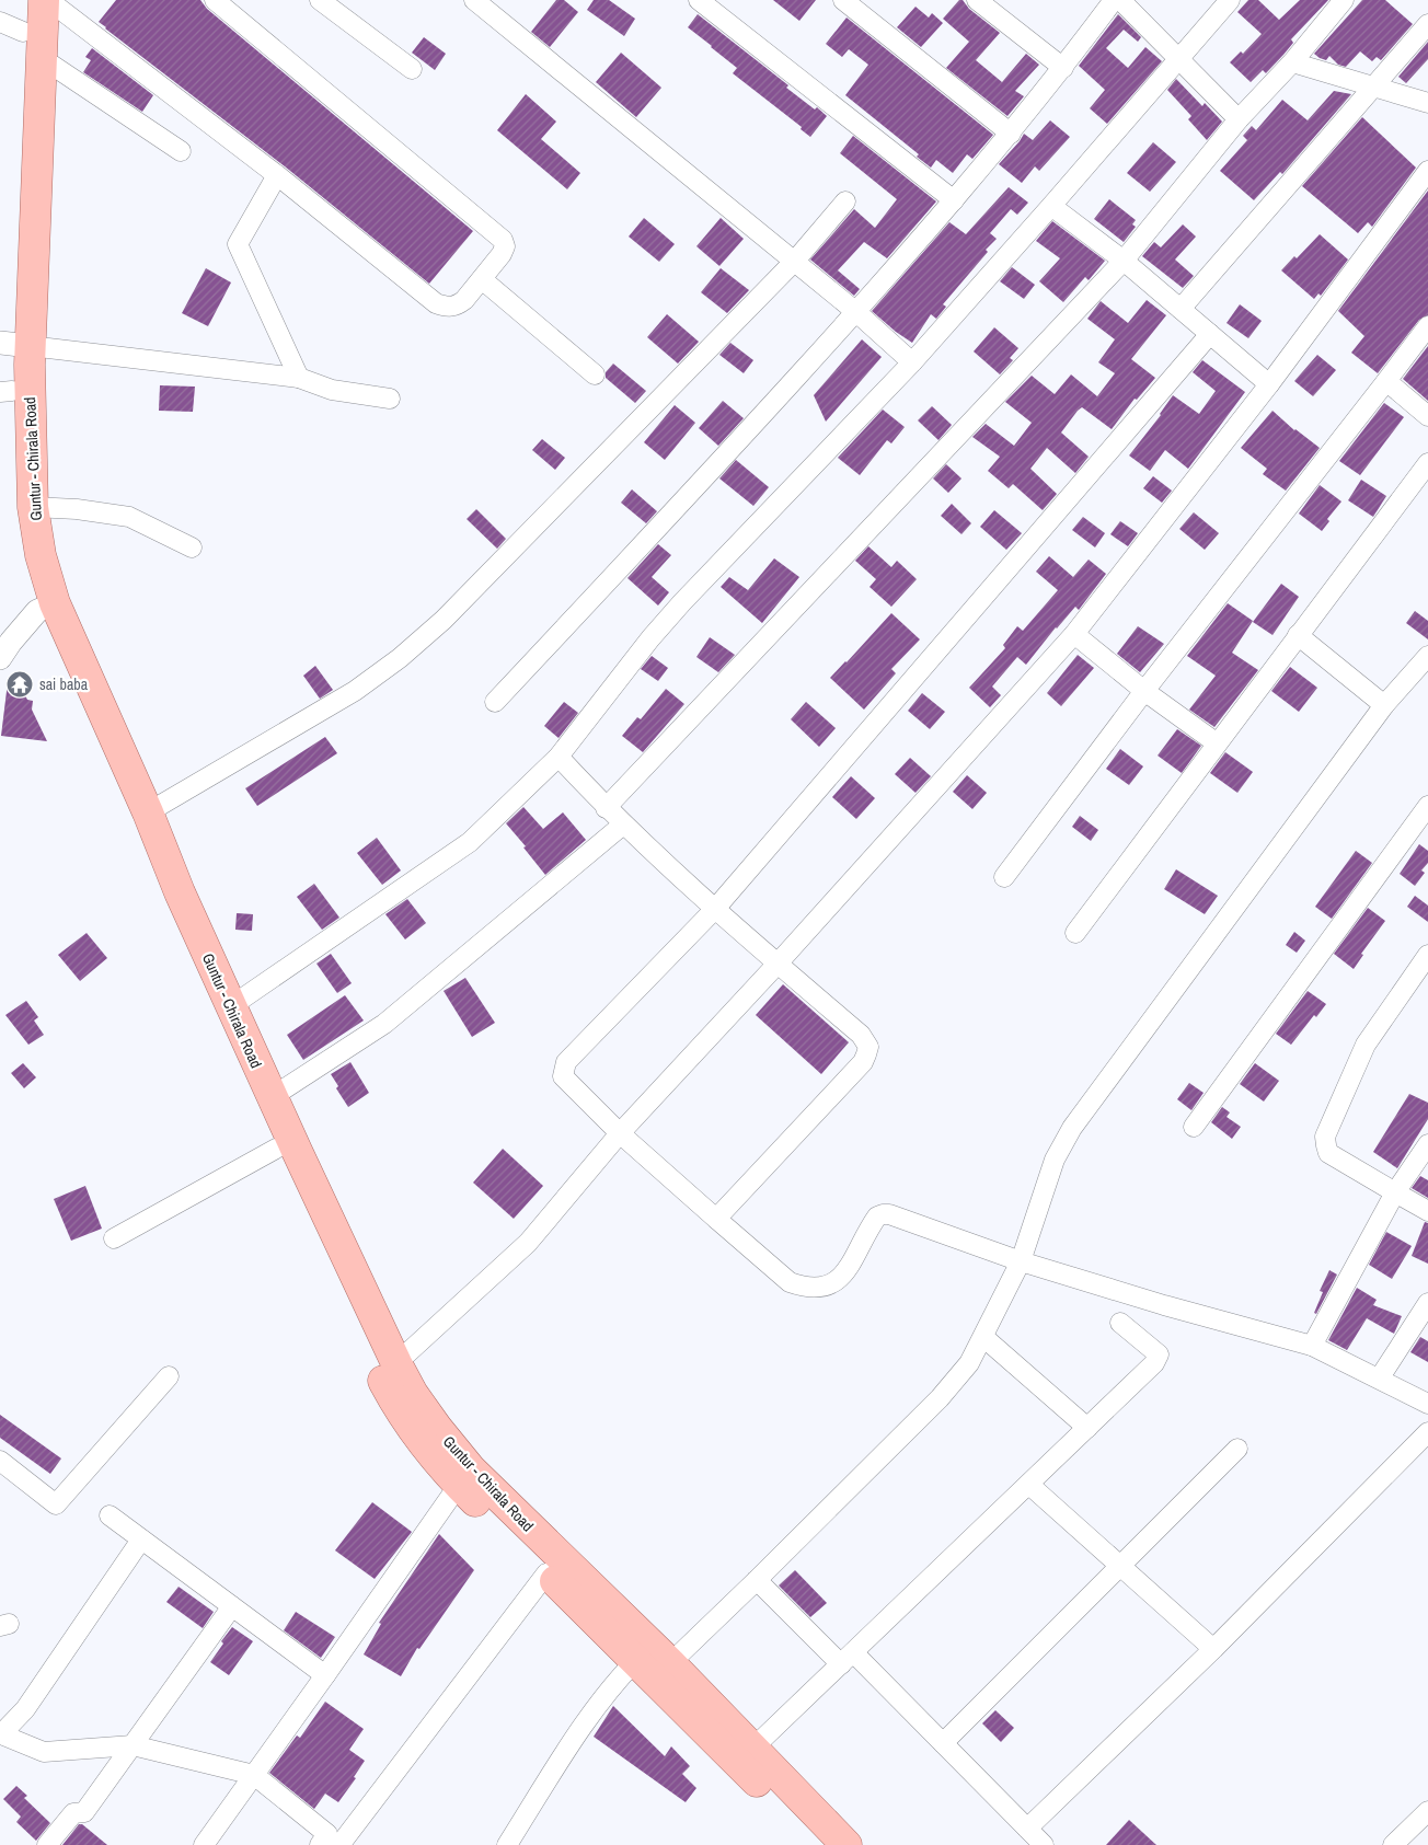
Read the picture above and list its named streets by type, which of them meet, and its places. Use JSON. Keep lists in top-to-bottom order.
{
  "streets": {
    "main road": ["Guntur - Chirala Road"]
  },
  "places": {
    "temple": ["sai baba"]
  }
}
